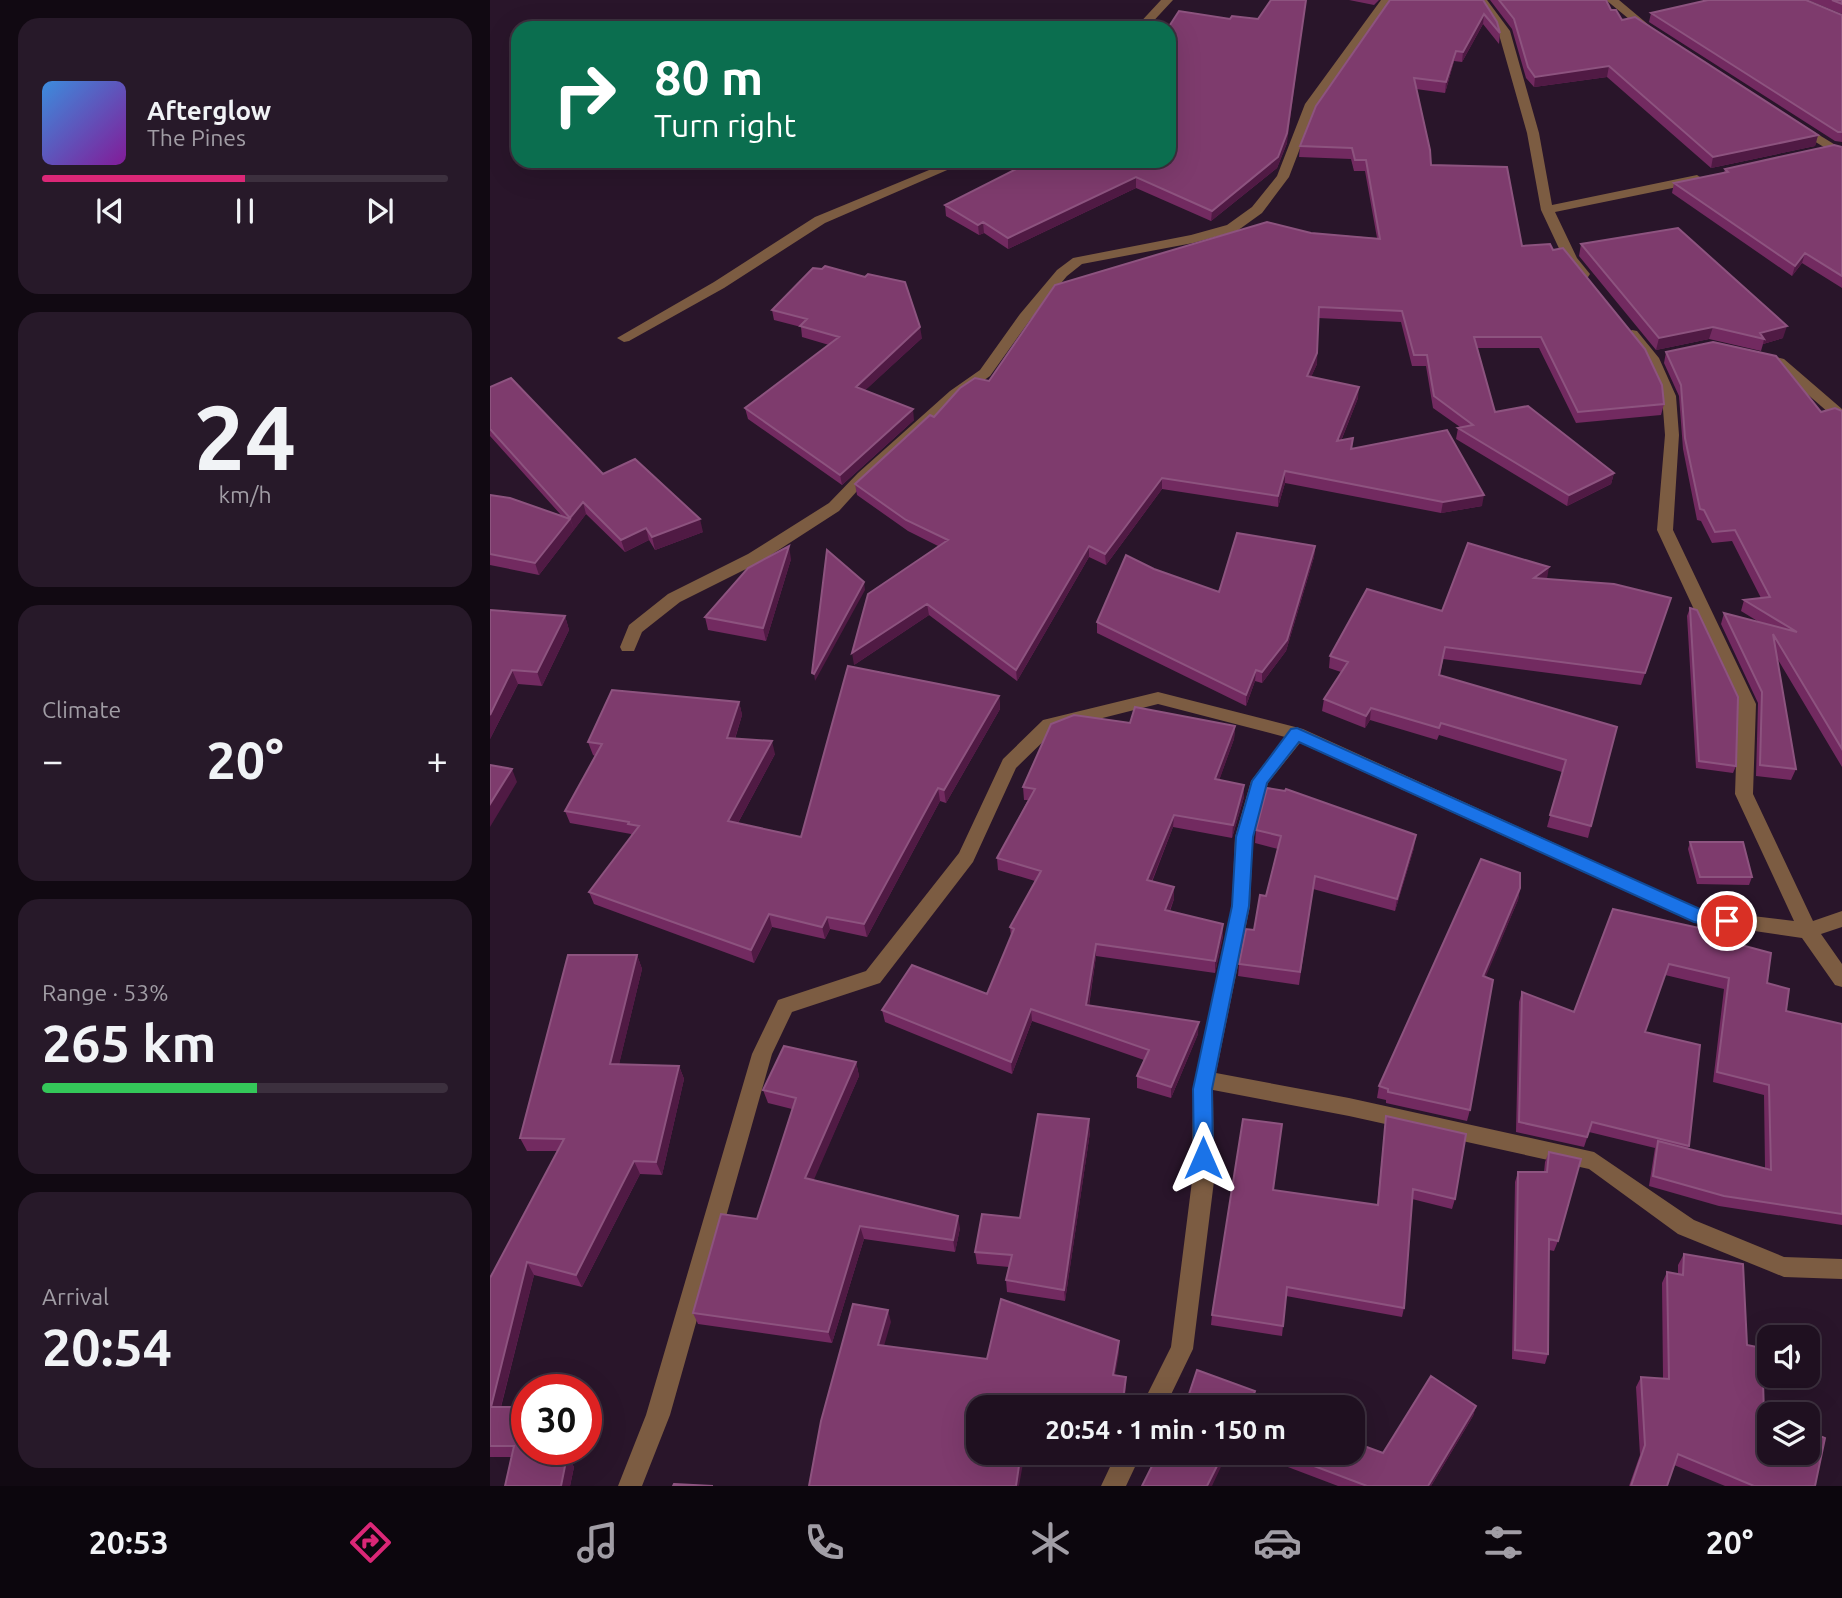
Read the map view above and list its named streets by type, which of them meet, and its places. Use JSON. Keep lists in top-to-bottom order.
{
  "page": {
    "turn": ["80 m", "Turn right"],
    "song": ["Afterglow", "The Pines"],
    "tile": [
      ["24", "km/h"],
      "Climate",
      ["Range · 53%", "265 km"],
      ["Arrival", "20:54"]
    ],
    "heat": ["−", "20°", "+"],
    "limit": "30",
    "trip": "20:54 · 1 min · 150 m",
    "tabs": ["20:53", "20°"]
  }
}
